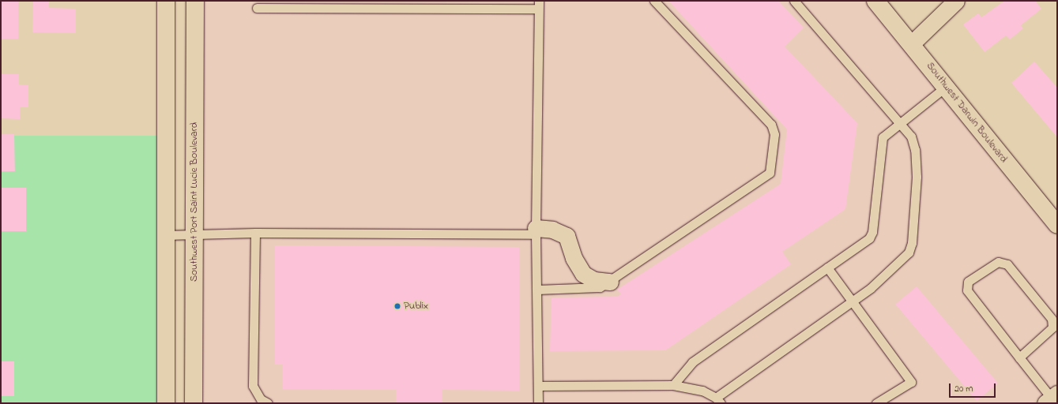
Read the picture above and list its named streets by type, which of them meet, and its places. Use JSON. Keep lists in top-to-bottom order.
{
  "streets": {
    "main road": ["Southwest Darwin Boulevard", "Southwest Port Saint Lucie Boulevard"]
  },
  "places": ["Publix"],
  "scale_bar": "20 m"
}
